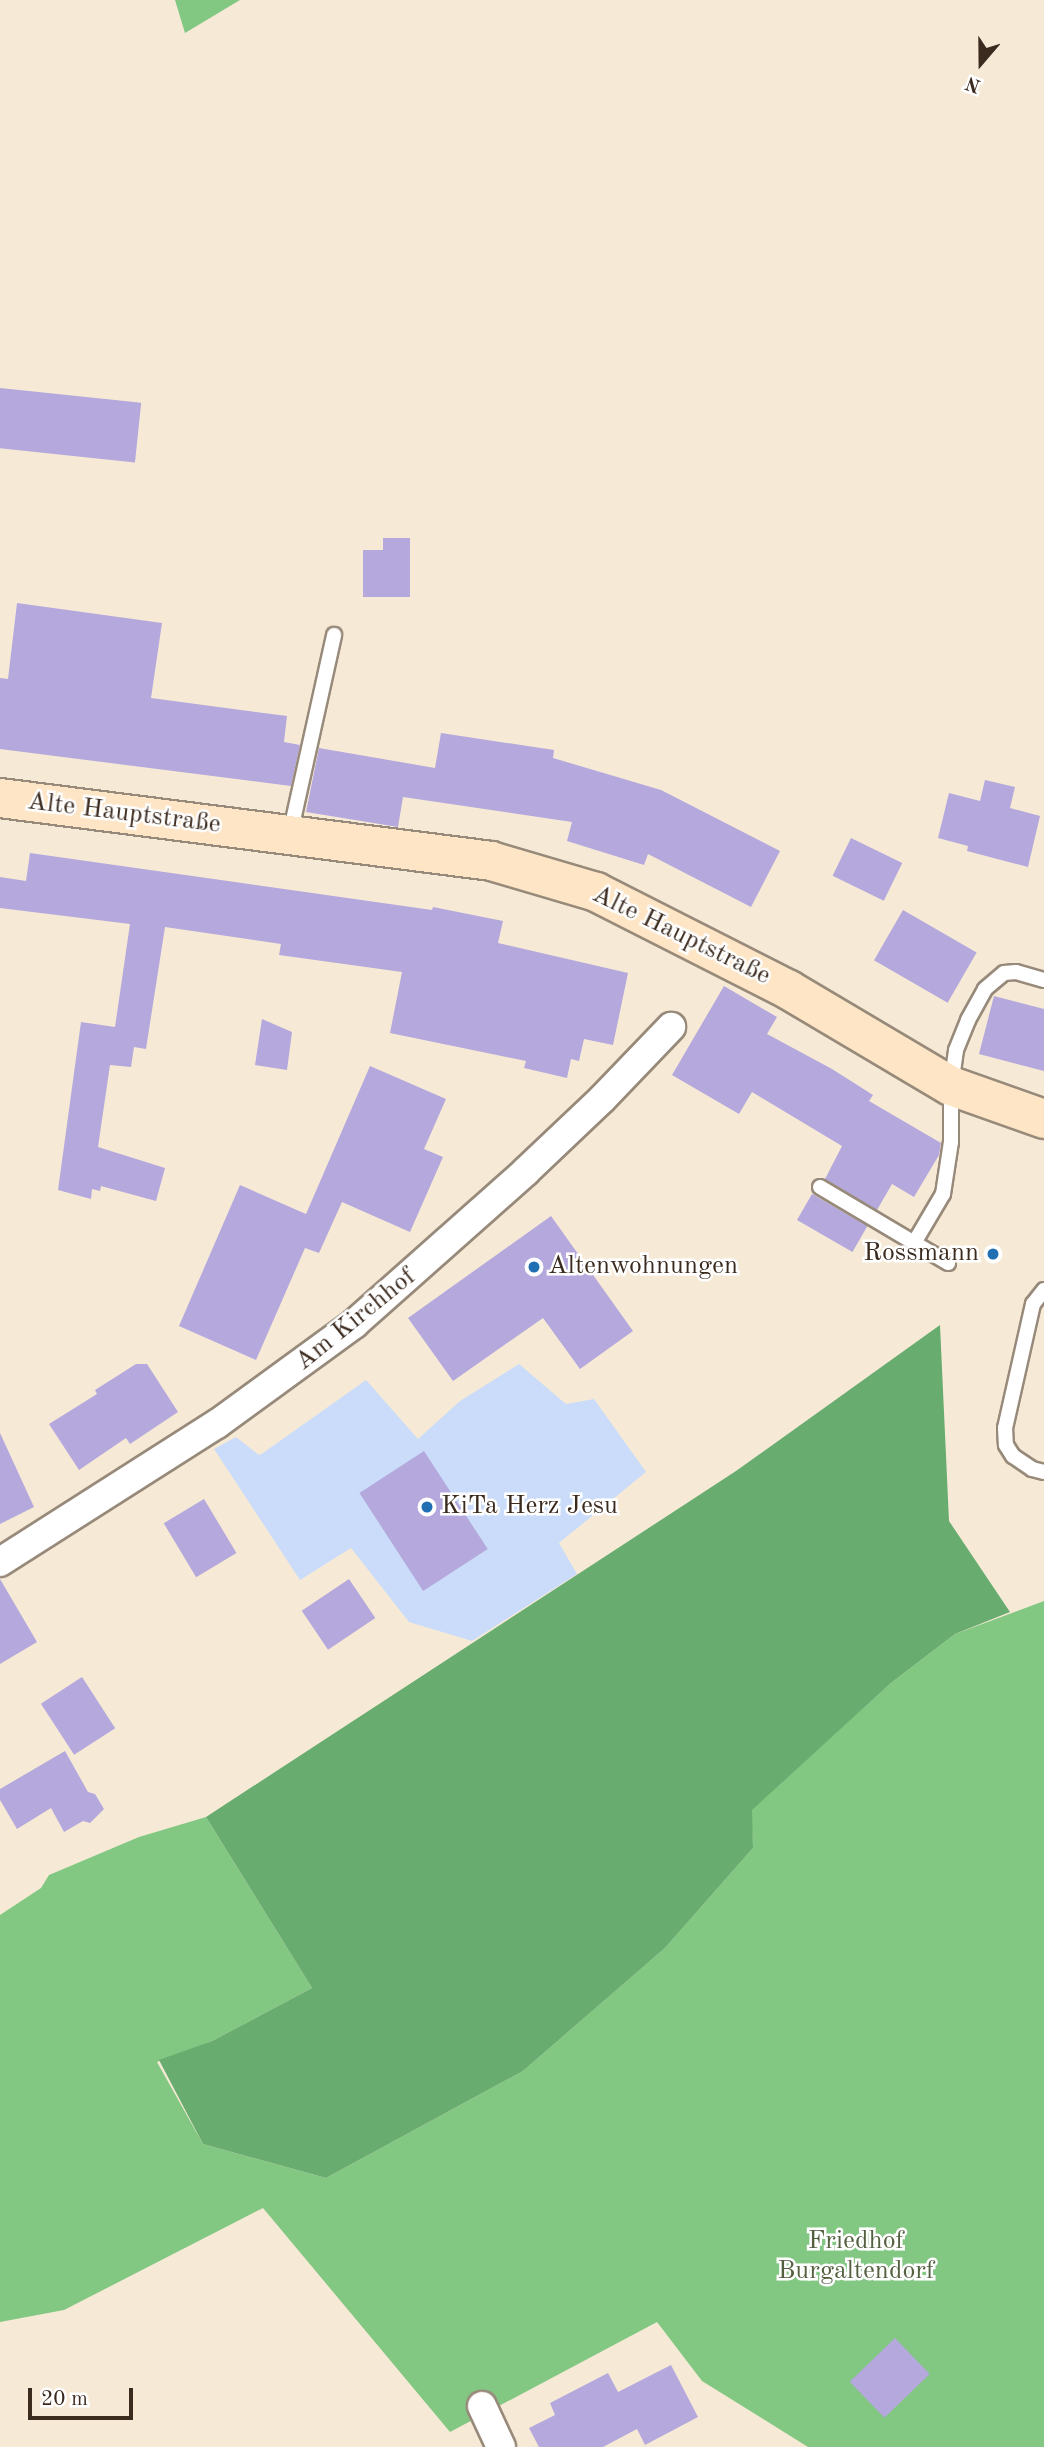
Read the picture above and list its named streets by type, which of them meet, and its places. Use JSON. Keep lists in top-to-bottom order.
{
  "streets": {
    "main road": ["Alte Hauptstraße"],
    "street": ["Am Kirchhof"]
  },
  "parks": ["Friedhof Burgaltendorf"],
  "places": ["Rossmann", "Altenwohnungen", "KiTa Herz Jesu"],
  "scale_bar": "20 m",
  "north": "bottom"
}
